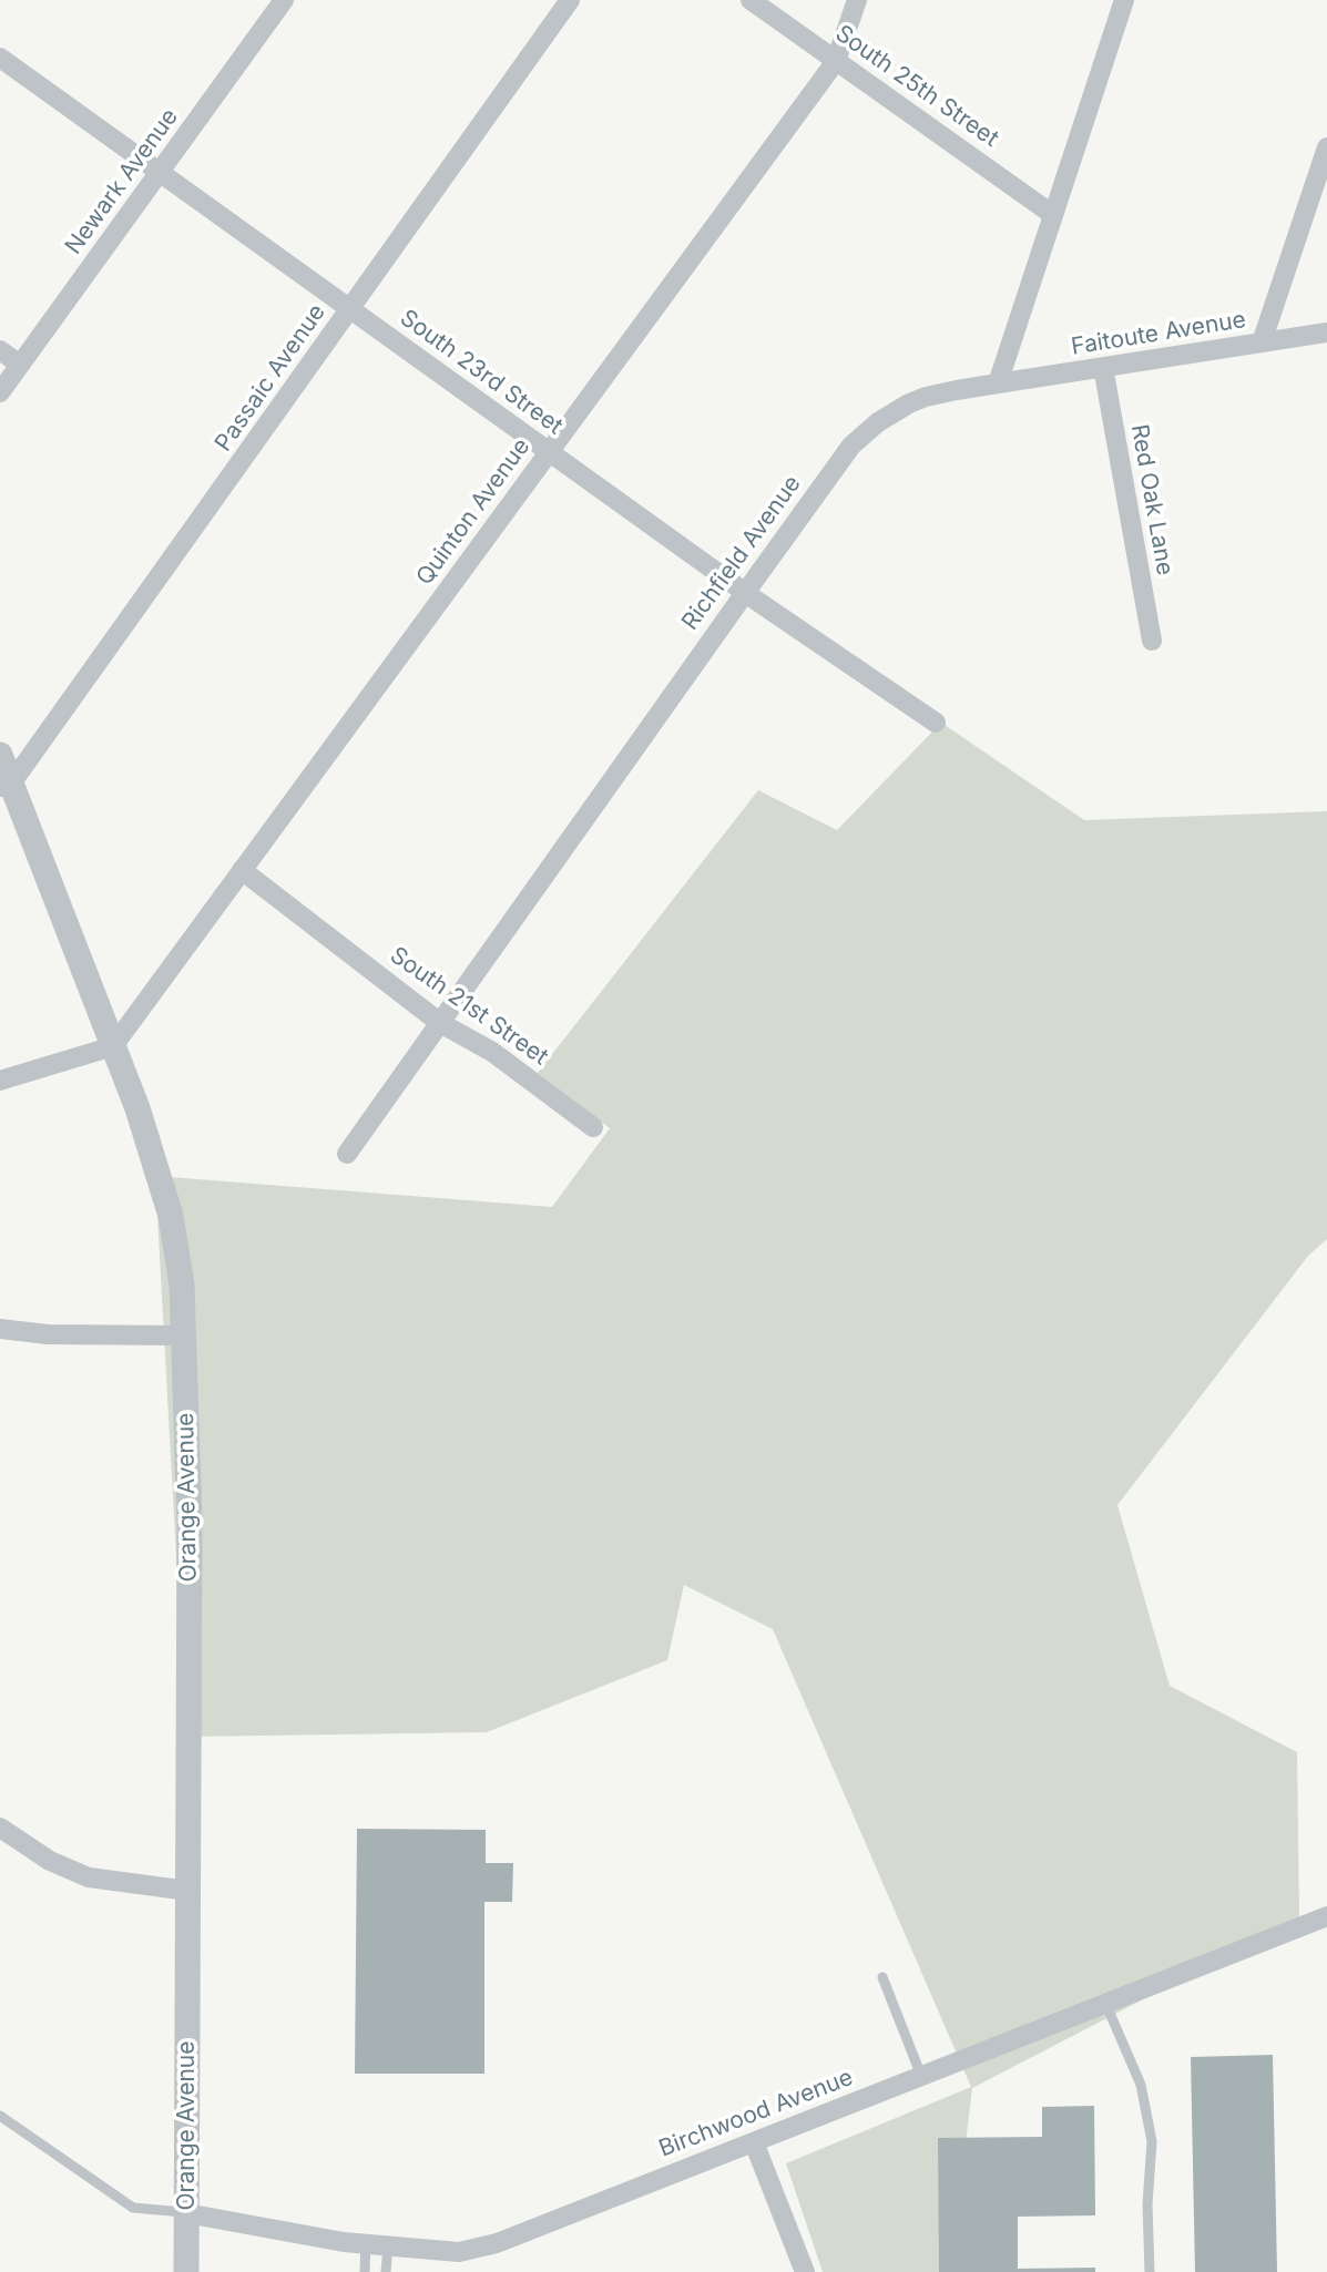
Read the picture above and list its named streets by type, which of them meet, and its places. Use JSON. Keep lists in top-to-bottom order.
{
  "streets": {
    "street": [
      "South 25th Street",
      "Newark Avenue",
      "Faitoute Avenue",
      "South 23rd Street",
      "Passaic Avenue",
      "Red Oak Lane",
      "Quinton Avenue",
      "Richfield Avenue",
      "South 21st Street",
      "Orange Avenue",
      "Birchwood Avenue"
    ]
  },
  "crossings": [
    ["South 25th Street", "Quinton Avenue"],
    ["Newark Avenue", "South 23rd Street"],
    ["Faitoute Avenue", "Red Oak Lane"],
    ["Faitoute Avenue", "Richfield Avenue"],
    ["South 23rd Street", "Passaic Avenue"],
    ["South 23rd Street", "Quinton Avenue"],
    ["South 23rd Street", "Richfield Avenue"],
    ["Passaic Avenue", "Orange Avenue"],
    ["Quinton Avenue", "South 21st Street"],
    ["Quinton Avenue", "Orange Avenue"],
    ["Richfield Avenue", "South 21st Street"],
    ["Orange Avenue", "Birchwood Avenue"]
  ]
}
